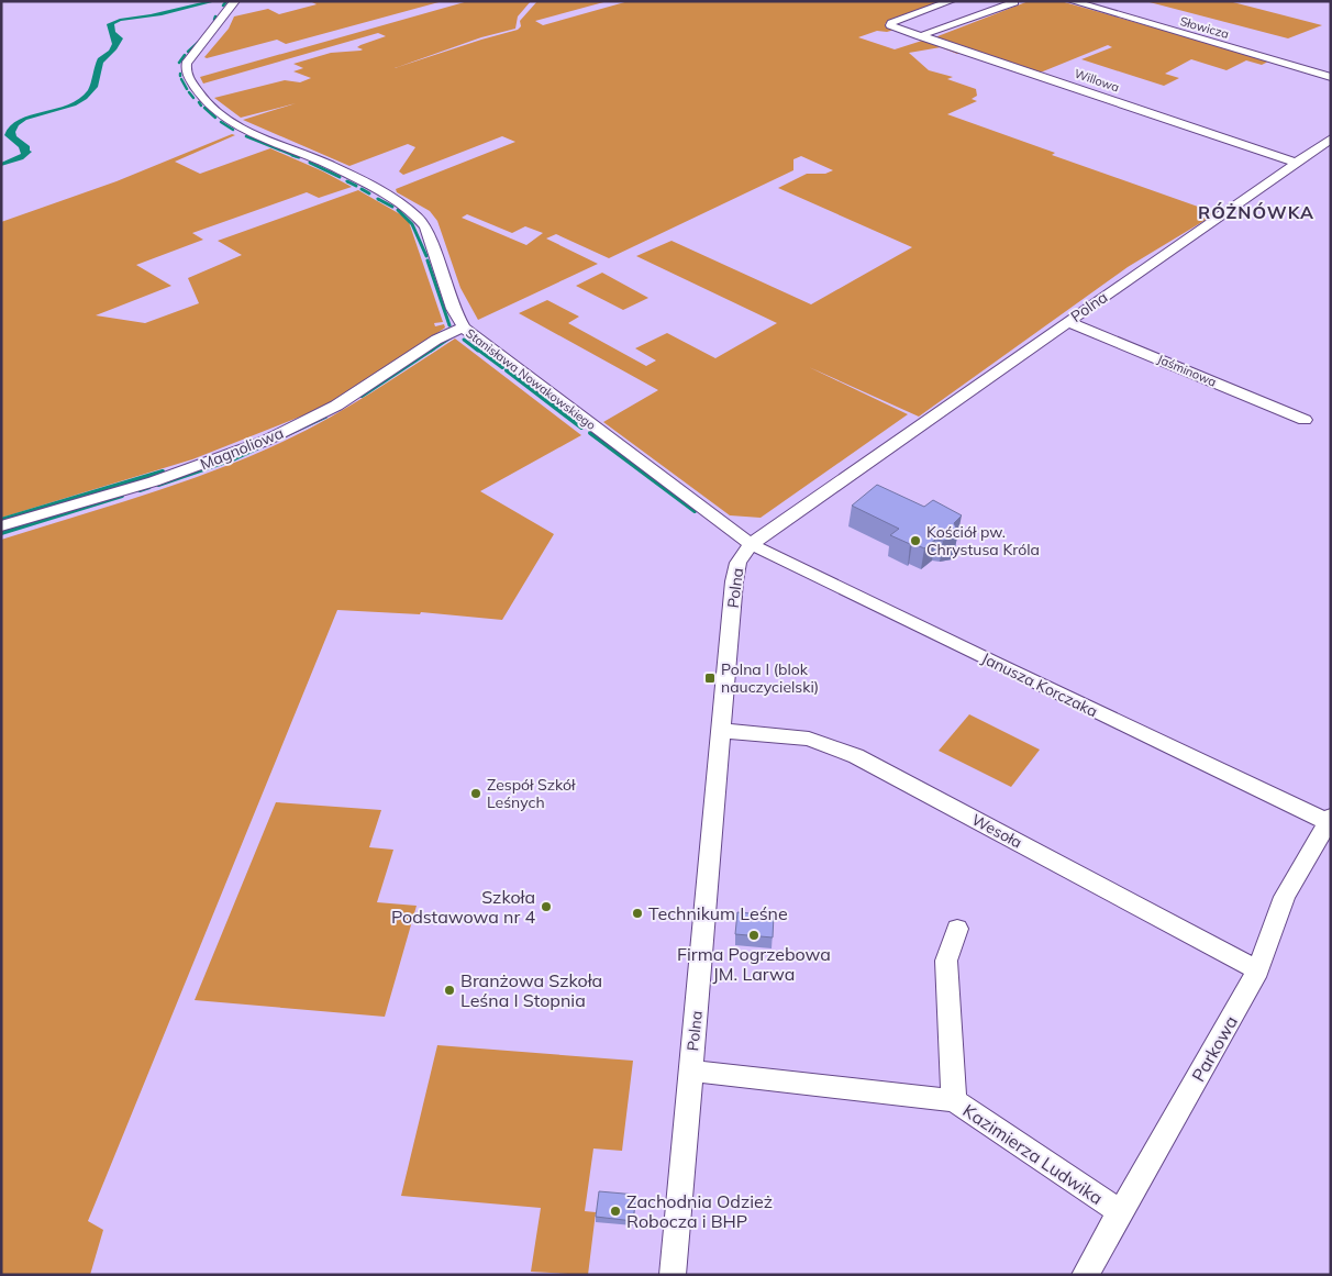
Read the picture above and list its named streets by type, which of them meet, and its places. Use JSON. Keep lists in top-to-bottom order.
{
  "streets": {
    "street": [
      "Słowicza",
      "Willowa",
      "Polna",
      "Jaśminowa",
      "Stanisława Nowakowskiego",
      "Magnoliowa",
      "Janusza Korczaka",
      "Wesoła",
      "Parkowa",
      "Kazimierza Ludwika"
    ]
  },
  "crossings": [
    ["Willowa", "Polna"],
    ["Polna", "Jaśminowa"],
    ["Polna", "Stanisława Nowakowskiego"],
    ["Polna", "Janusza Korczaka"],
    ["Polna", "Wesoła"],
    ["Stanisława Nowakowskiego", "Magnoliowa"],
    ["Stanisława Nowakowskiego", "Janusza Korczaka"],
    ["Janusza Korczaka", "Parkowa"],
    ["Wesoła", "Parkowa"],
    ["Parkowa", "Kazimierza Ludwika"]
  ],
  "districts": ["RÓŻNÓWKA"],
  "places": {
    "other": [
      "Kościół pw. Chrystusa Króla",
      "Zespół Szkół Leśnych",
      "Szkoła Podstawowa nr 4",
      "Technikum Leśne",
      "Firma Pogrzebowa JM. Larwa",
      "Branżowa Szkoła Leśna I Stopnia",
      "Zachodnia Odzież Robocza i BHP"
    ],
    "transit": ["Polna I (blok nauczycielski)"]
  }
}
